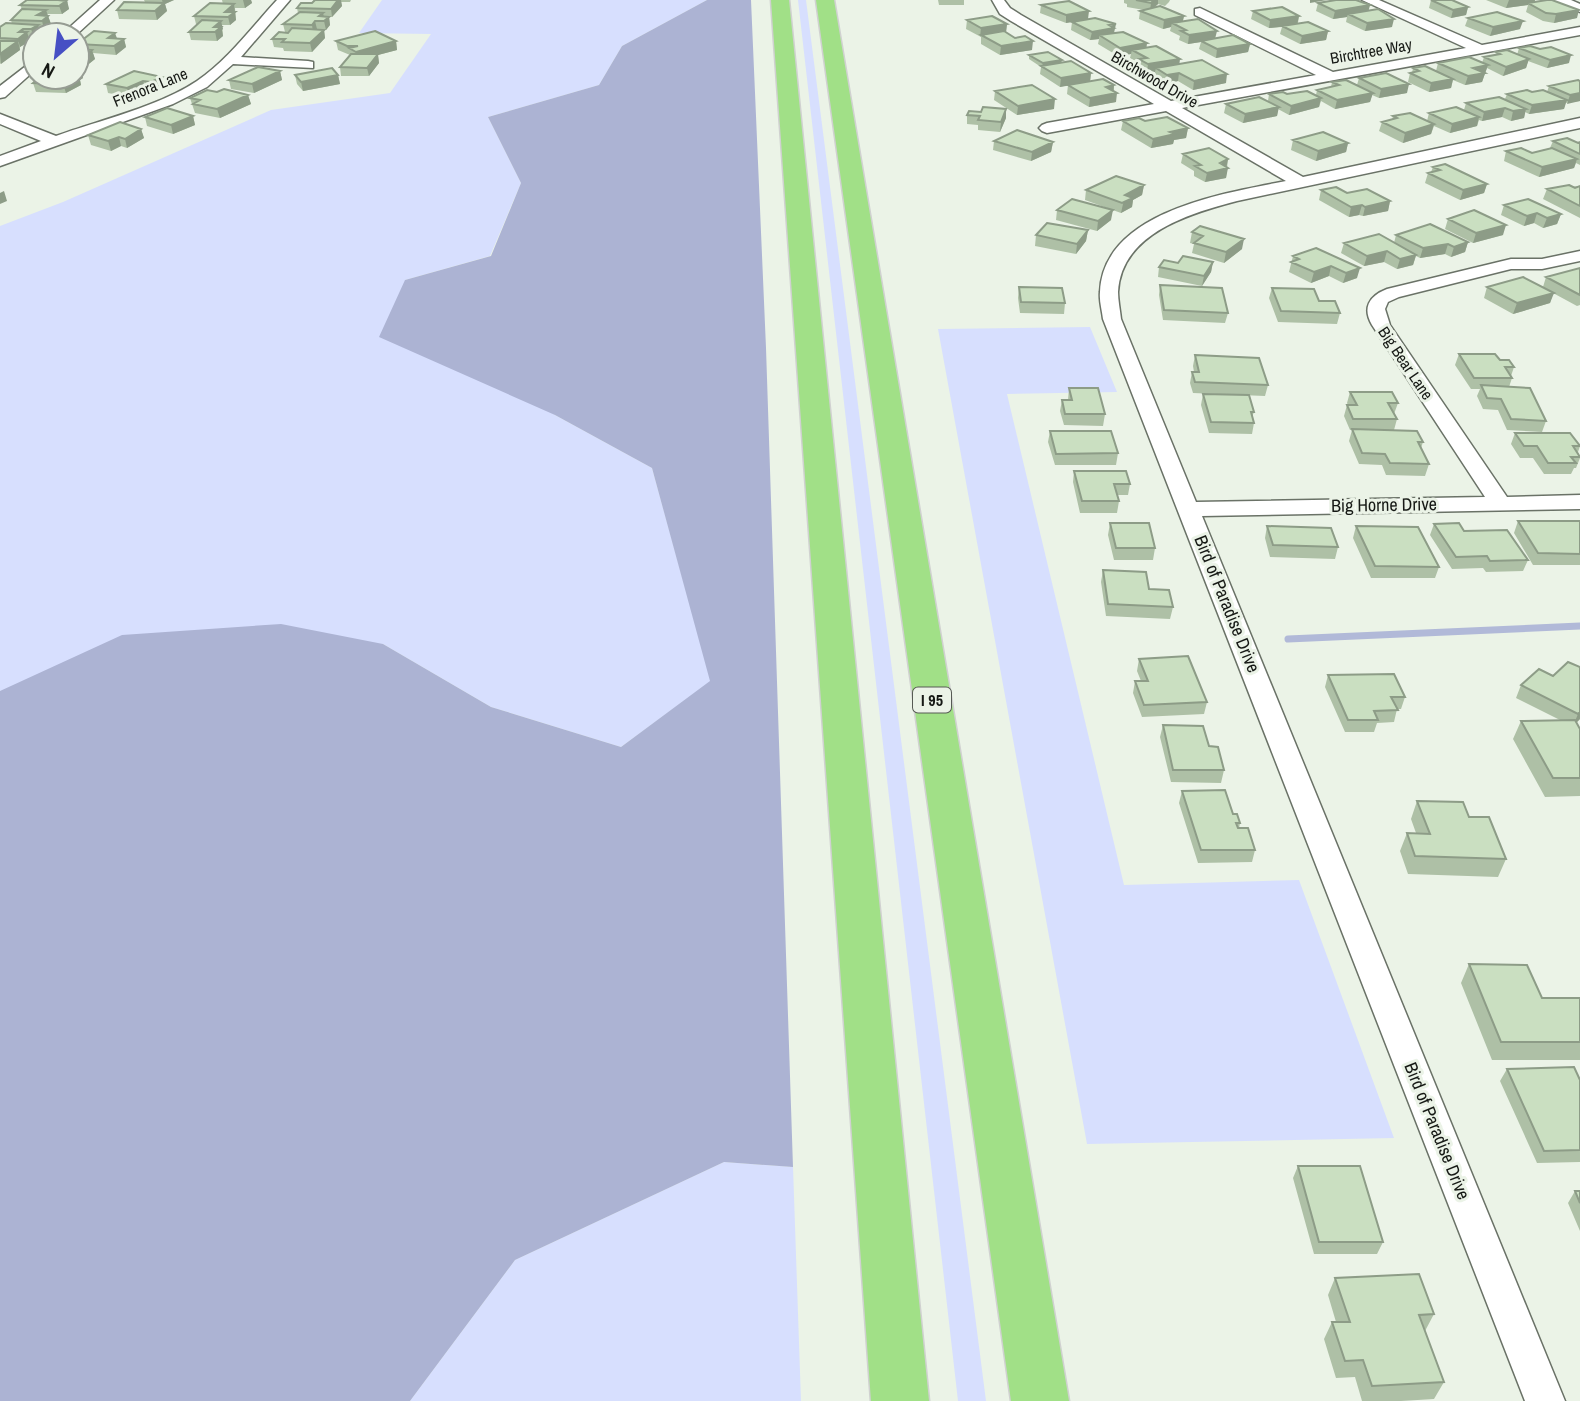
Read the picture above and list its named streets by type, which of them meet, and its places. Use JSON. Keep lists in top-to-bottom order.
{
  "streets": {
    "highway": ["I 95"],
    "street": [
      "Birchtree Way",
      "Birchwood Drive",
      "Frenora Lane",
      "Big Bear Lane",
      "Big Horne Drive",
      "Bird of Paradise Drive"
    ]
  },
  "crossings": [
    ["Birchtree Way", "Birchwood Drive"],
    ["Birchwood Drive", "Bird of Paradise Drive"],
    ["Big Bear Lane", "Big Horne Drive"],
    ["Big Horne Drive", "Bird of Paradise Drive"]
  ],
  "north": "bottom left"
}
